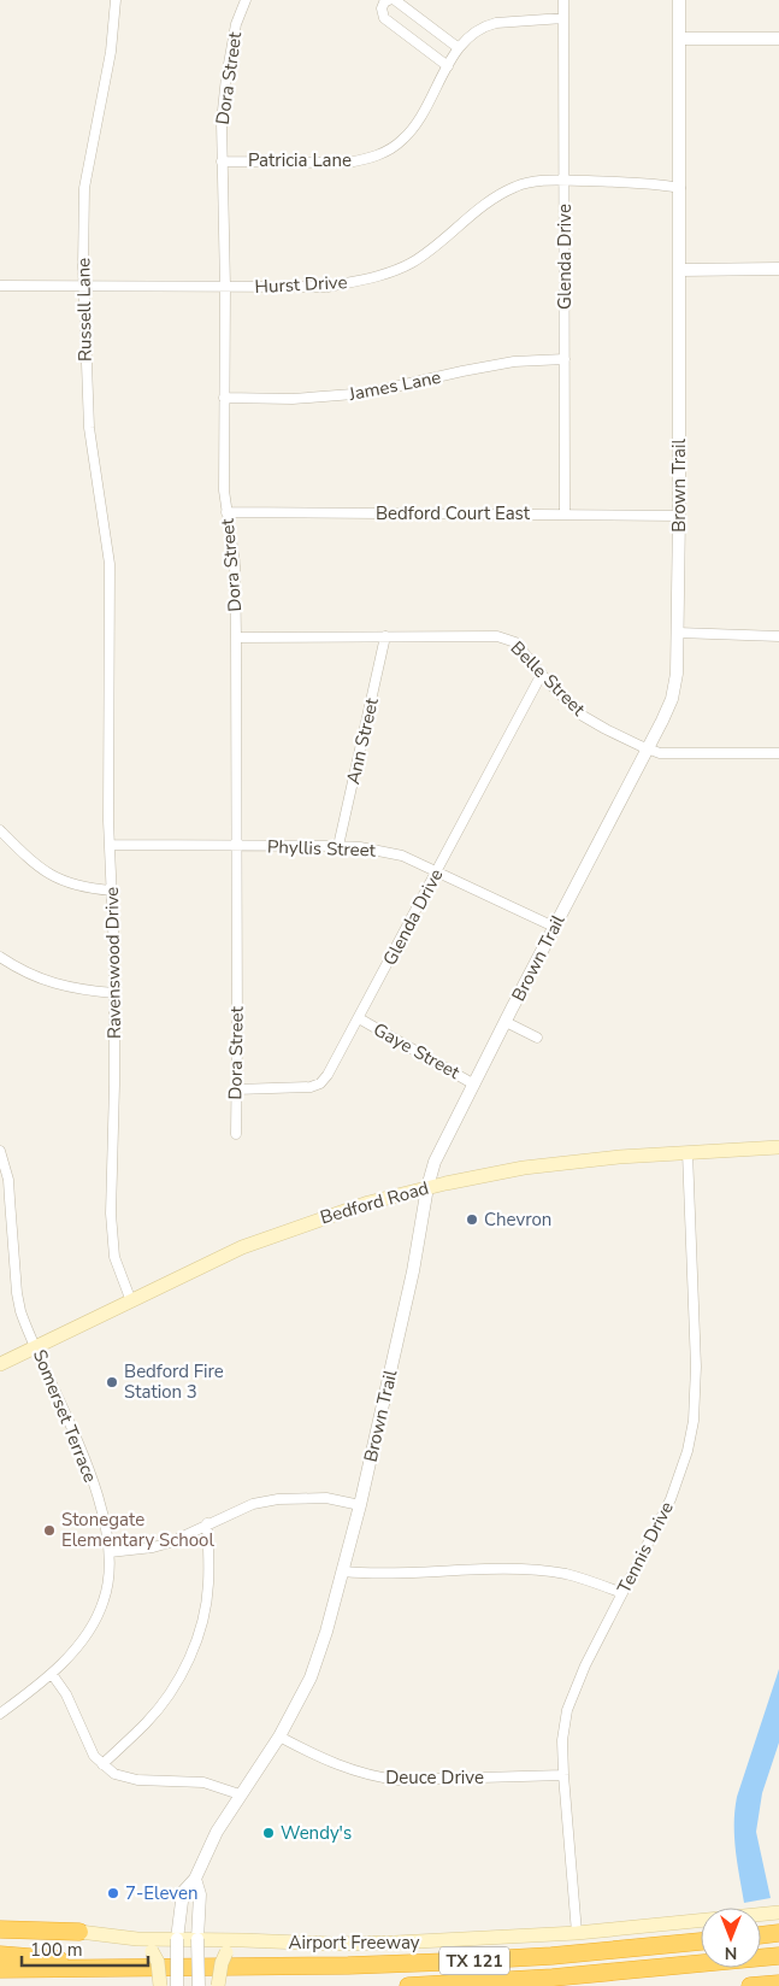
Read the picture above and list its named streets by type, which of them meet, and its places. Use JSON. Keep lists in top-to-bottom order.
{
  "streets": {
    "highway": ["Airport Freeway", "TX 121"],
    "main road": ["Bedford Road"],
    "street": [
      "Dora Street",
      "Patricia Lane",
      "Glenda Drive",
      "Hurst Drive",
      "Russell Lane",
      "James Lane",
      "Brown Trail",
      "Bedford Court East",
      "Belle Street",
      "Ann Street",
      "Phyllis Street",
      "Ravenswood Drive",
      "Gaye Street",
      "Somerset Terrace",
      "Tennis Drive",
      "Deuce Drive"
    ]
  },
  "crossings": [
    ["Dora Street", "Patricia Lane"],
    ["Dora Street", "Glenda Drive"],
    ["Dora Street", "Hurst Drive"],
    ["Dora Street", "James Lane"],
    ["Dora Street", "Bedford Court East"],
    ["Dora Street", "Belle Street"],
    ["Dora Street", "Phyllis Street"],
    ["Patricia Lane", "Glenda Drive"],
    ["Glenda Drive", "Hurst Drive"],
    ["Glenda Drive", "James Lane"],
    ["Glenda Drive", "Bedford Court East"],
    ["Glenda Drive", "Belle Street"],
    ["Glenda Drive", "Phyllis Street"],
    ["Glenda Drive", "Gaye Street"],
    ["Hurst Drive", "Russell Lane"],
    ["Hurst Drive", "Brown Trail"],
    ["Russell Lane", "Ravenswood Drive"],
    ["Brown Trail", "Bedford Court East"],
    ["Brown Trail", "Belle Street"],
    ["Brown Trail", "Phyllis Street"],
    ["Brown Trail", "Gaye Street"],
    ["Brown Trail", "Bedford Road"],
    ["Brown Trail", "Deuce Drive"],
    ["Brown Trail", "Airport Freeway"],
    ["Belle Street", "Ann Street"],
    ["Ann Street", "Phyllis Street"],
    ["Phyllis Street", "Ravenswood Drive"],
    ["Ravenswood Drive", "Bedford Road"],
    ["Bedford Road", "Somerset Terrace"],
    ["Bedford Road", "Tennis Drive"],
    ["Tennis Drive", "Deuce Drive"],
    ["Tennis Drive", "Airport Freeway"]
  ],
  "places": [
    "Chevron",
    "Bedford Fire Station 3",
    "Stonegate Elementary School",
    "Wendy's",
    "7-Eleven"
  ],
  "scale_bar": "100 m",
  "north": "bottom"
}
